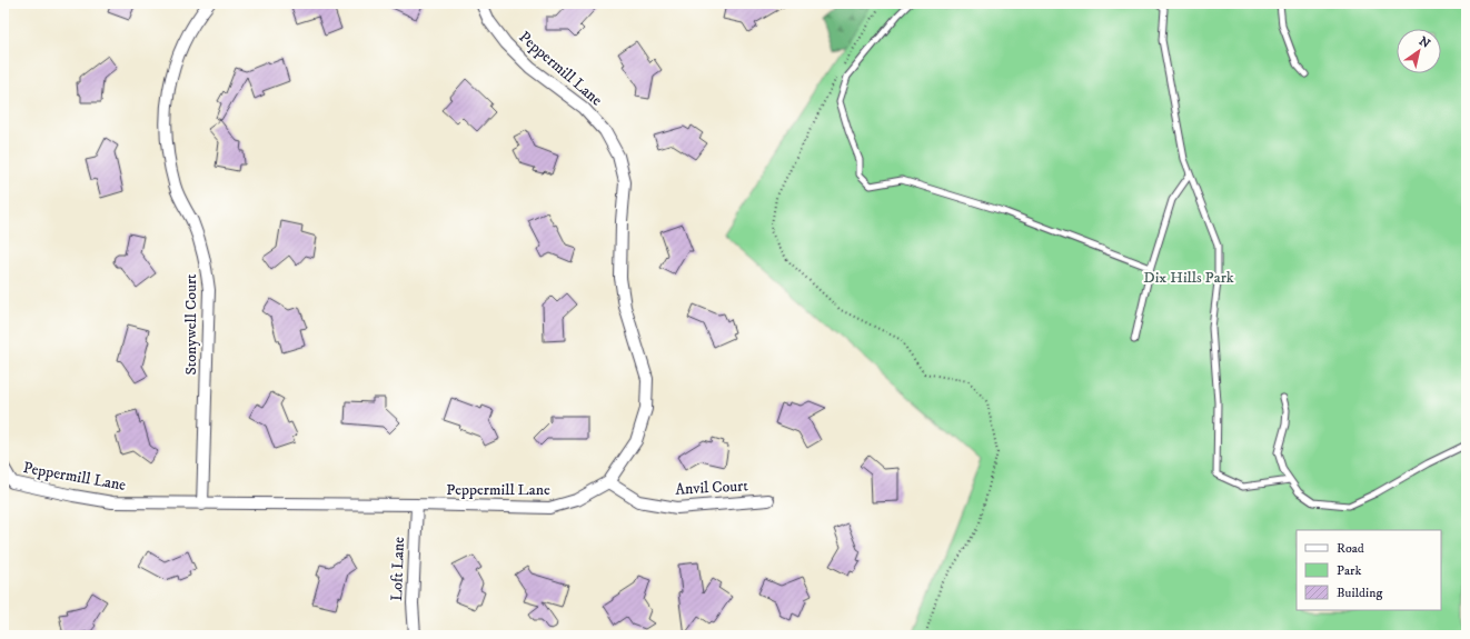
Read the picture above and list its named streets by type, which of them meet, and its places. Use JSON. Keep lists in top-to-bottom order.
{
  "streets": {
    "street": [
      "Peppermill Lane",
      "Stonywell Court",
      "Anvil Court",
      "Loft Lane"
    ]
  },
  "crossings": [
    ["Peppermill Lane", "Stonywell Court"],
    ["Peppermill Lane", "Anvil Court"],
    ["Peppermill Lane", "Loft Lane"]
  ],
  "parks": ["Dix Hills Park"],
  "legend": ["Road", "Park", "Building"],
  "north": "top right"
}
